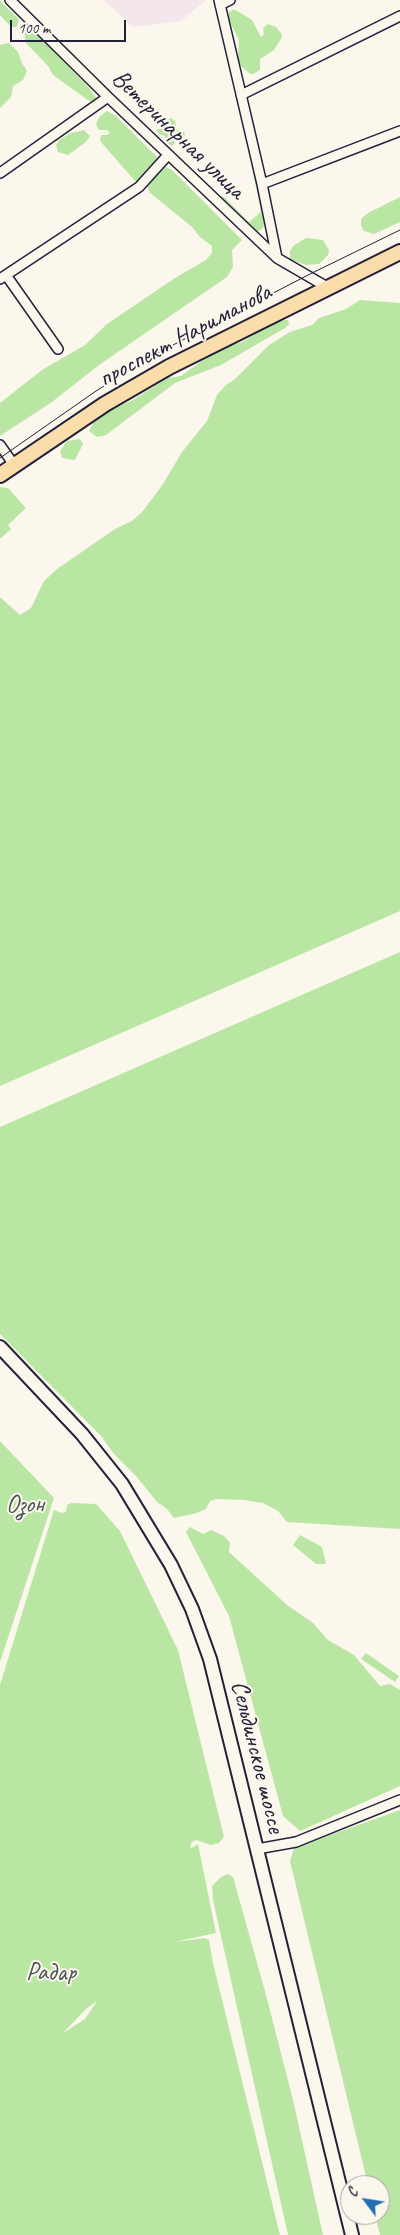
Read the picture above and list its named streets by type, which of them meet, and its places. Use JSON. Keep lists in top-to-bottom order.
{
  "streets": {
    "main road": ["проспект Нариманова", "Сельдинское шоссе"],
    "street": ["Ветеринарная улица"]
  },
  "crossings": [
    ["Ветеринарная улица", "проспект Нариманова"]
  ],
  "parks": ["Озон", "Радар"],
  "scale_bar": "100 m",
  "north": "top left"
}
